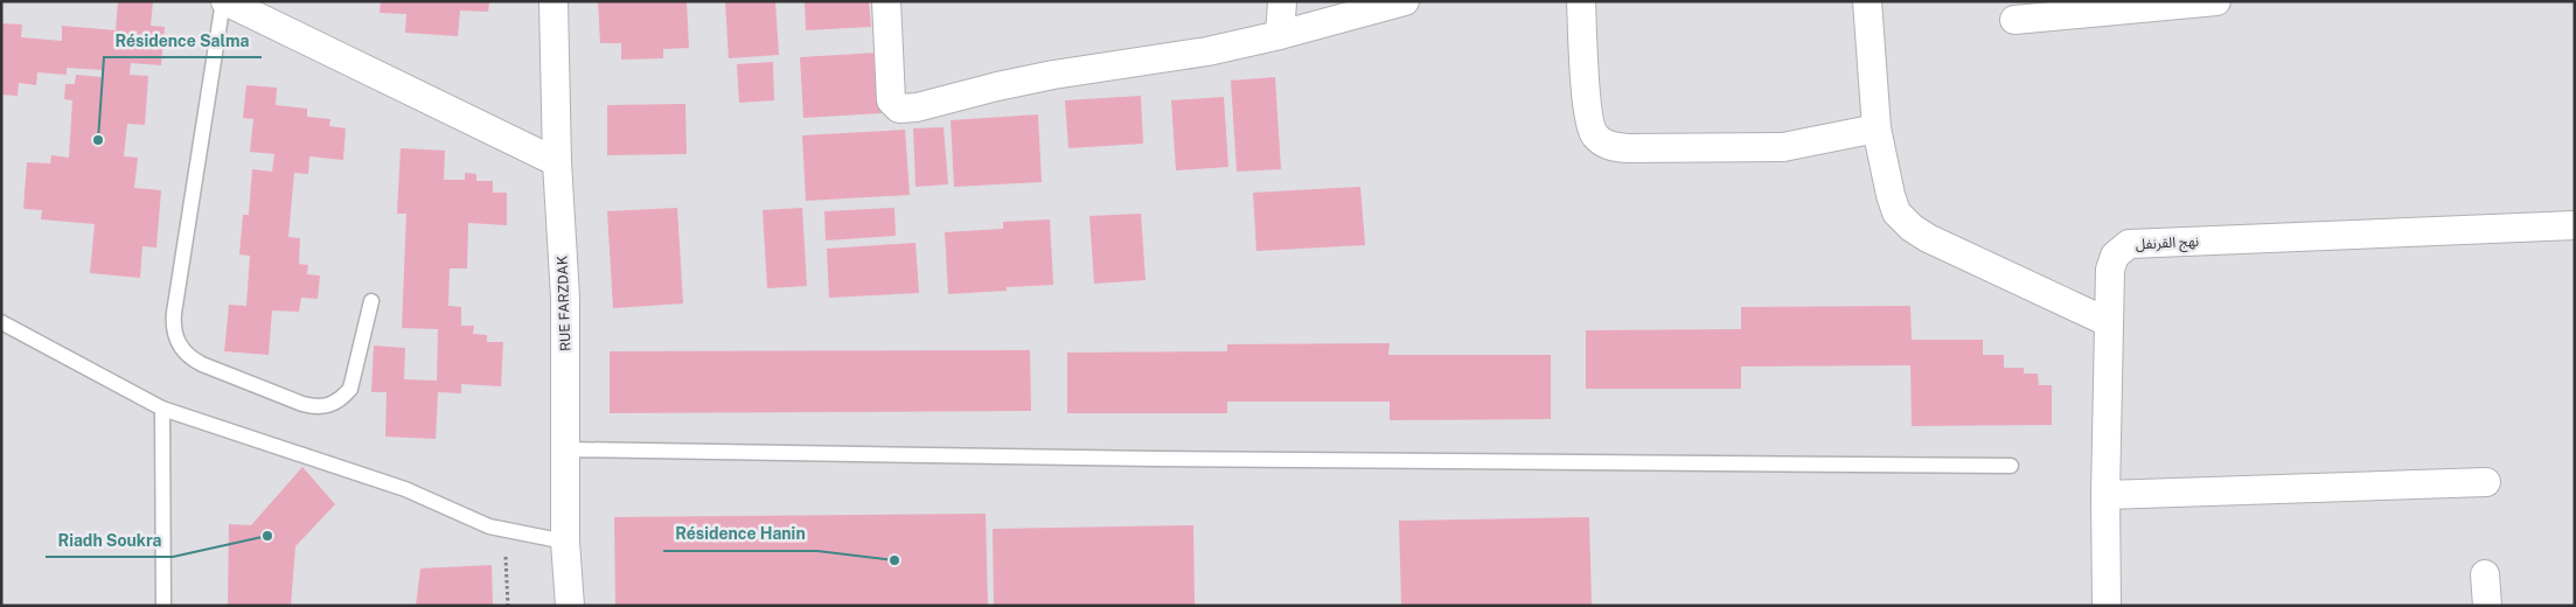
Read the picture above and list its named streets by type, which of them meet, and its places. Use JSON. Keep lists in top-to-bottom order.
{
  "streets": {
    "street": ["نهج القرنفل", "RUE FARZDAK"]
  },
  "places": ["Résidence Salma", "Riadh Soukra", "Résidence Hanin"]
}
